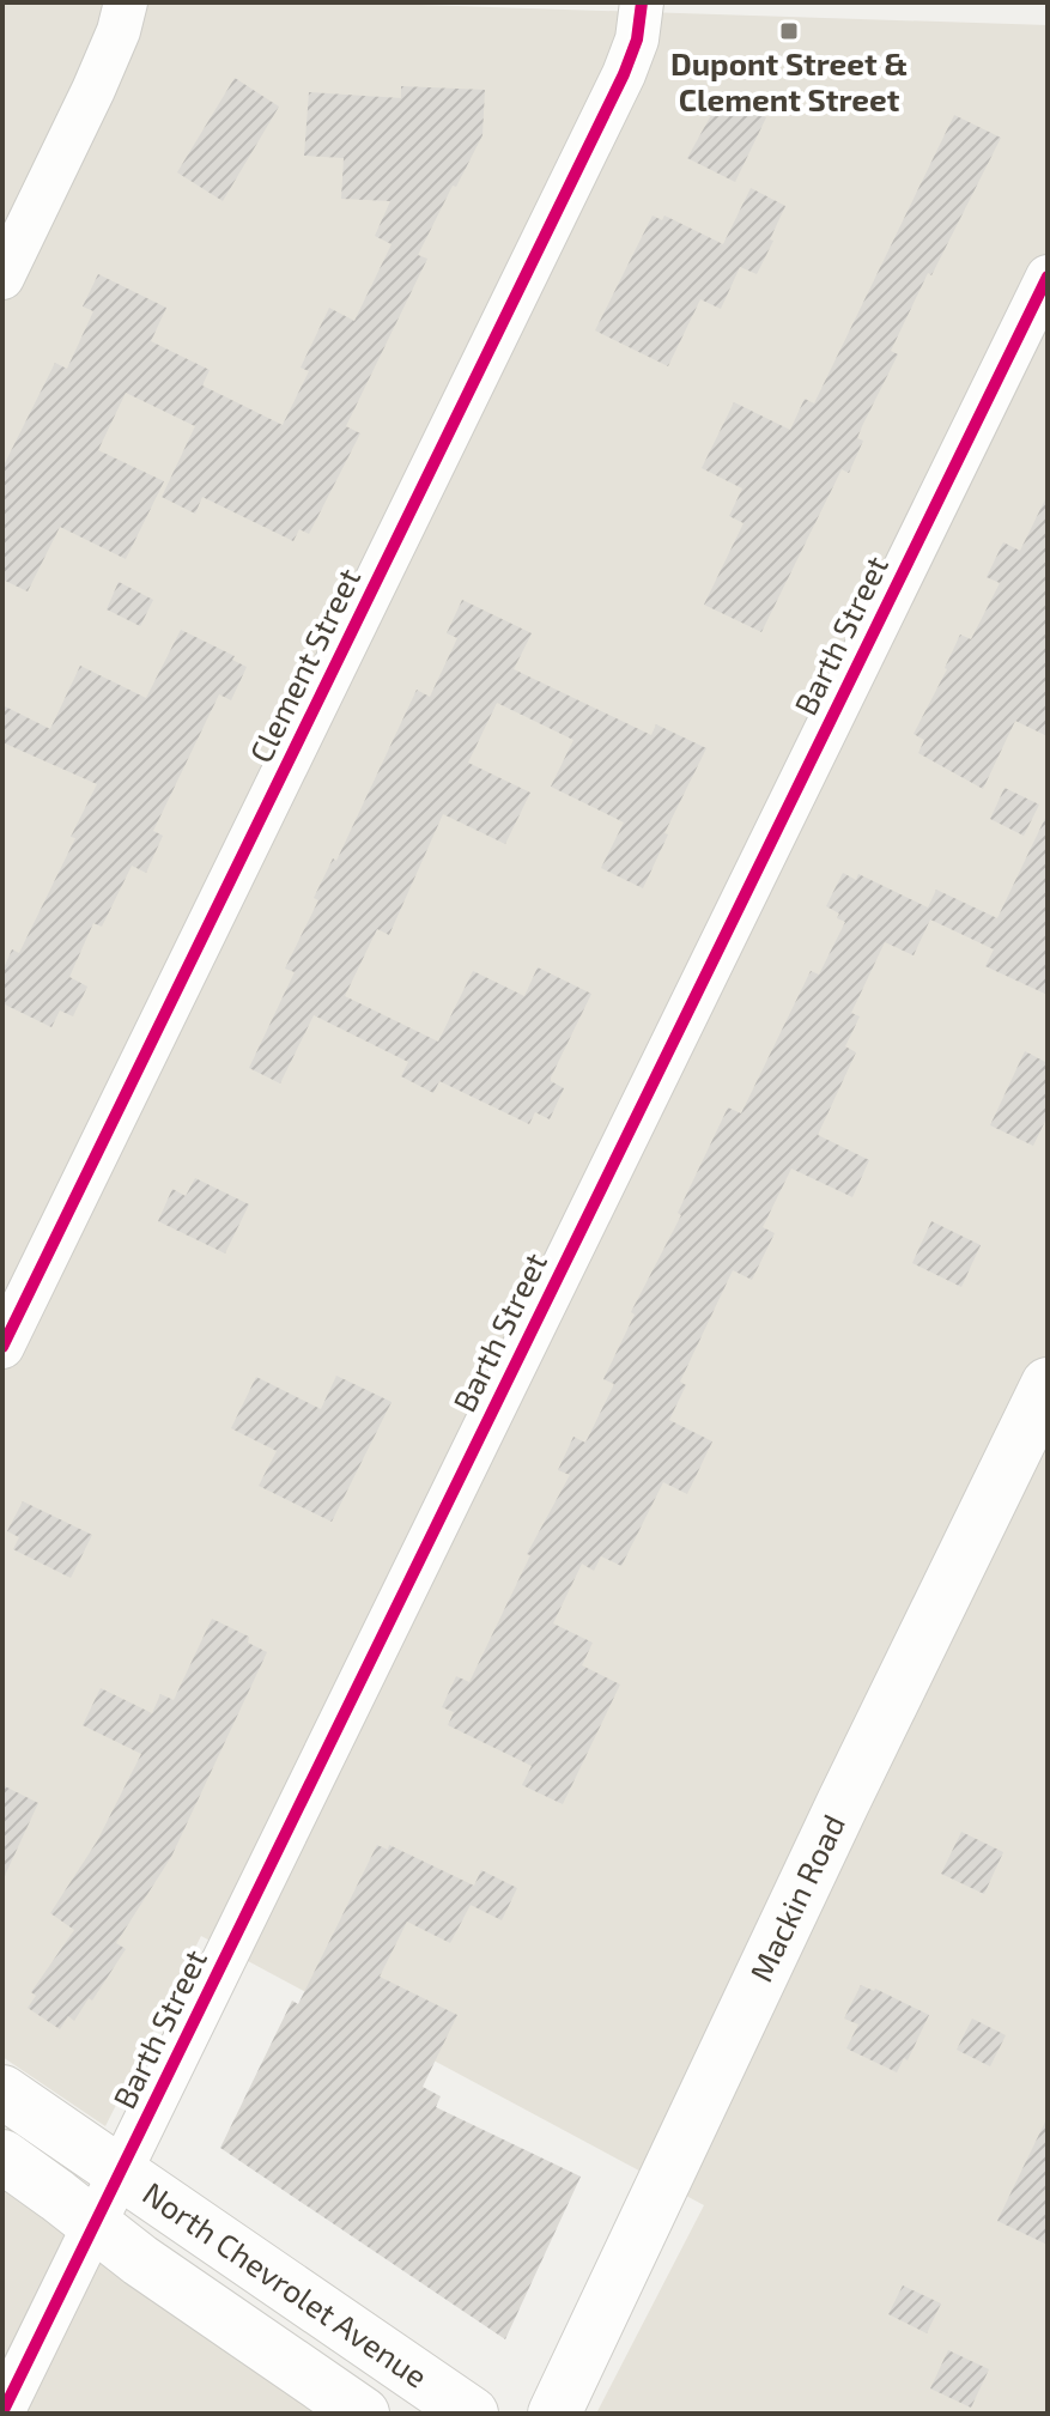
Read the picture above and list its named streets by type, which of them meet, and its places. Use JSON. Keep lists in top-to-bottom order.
{
  "streets": {
    "street": [
      "Barth Street",
      "Clement Street",
      "Mackin Road",
      "North Chevrolet Avenue"
    ]
  },
  "crossings": [
    ["Barth Street", "North Chevrolet Avenue"]
  ],
  "places": {
    "transit": ["Dupont Street & Clement Street"]
  }
}
